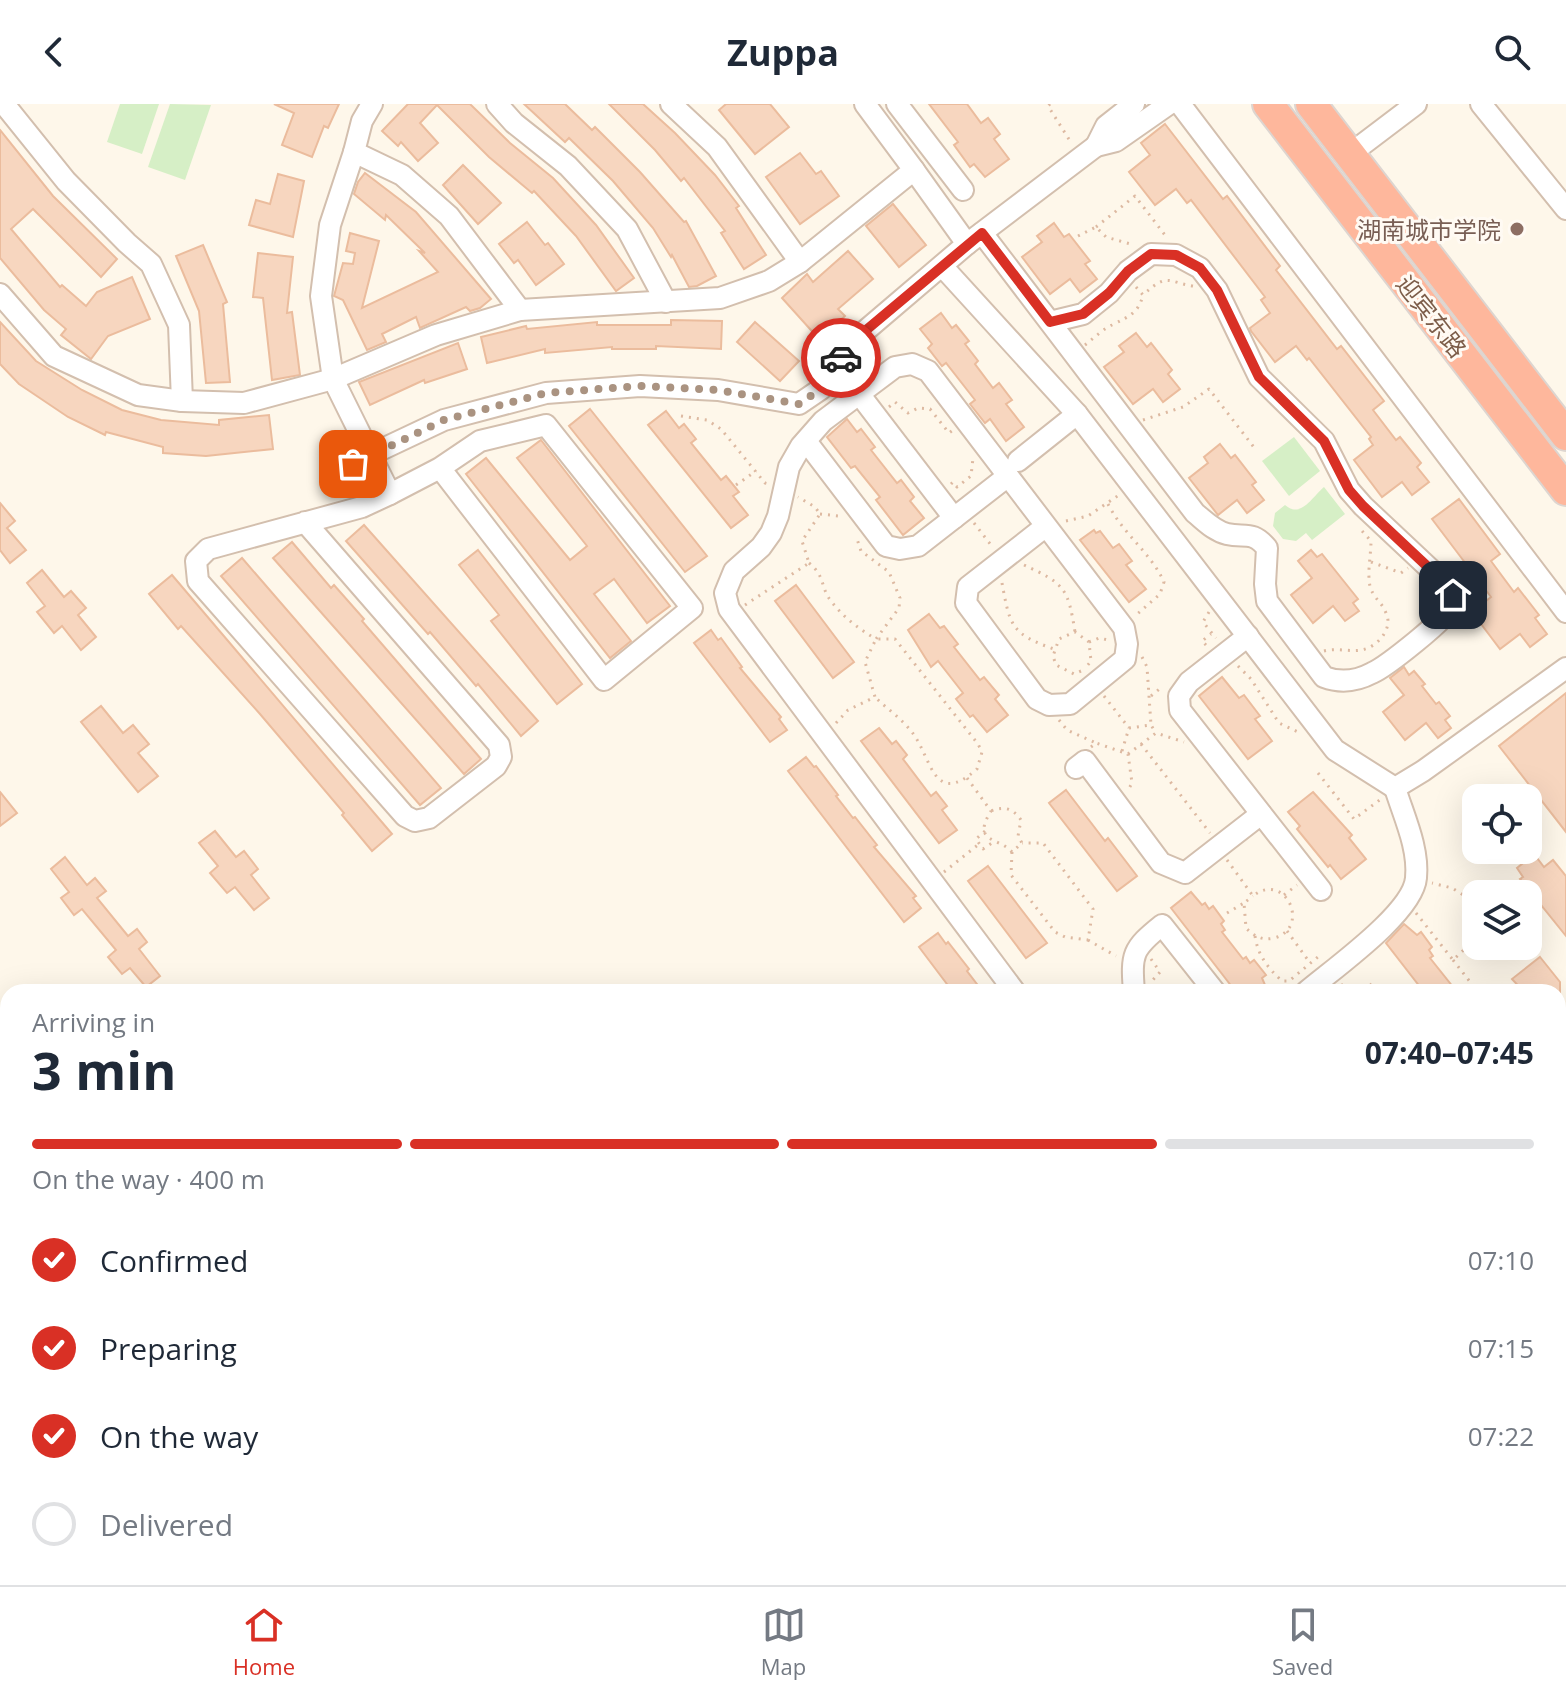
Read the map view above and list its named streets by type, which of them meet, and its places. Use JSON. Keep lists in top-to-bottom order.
{
  "streets": {
    "highway": ["迎宾东路"]
  },
  "places": ["湖南城市学院"],
  "page": {
    "header": "Zuppa",
    "heading": ["3 min", "Arriving in", "07:40–07:45"],
    "bar": "On the way · 400 m",
    "list": [
      ["Confirmed", "07:10"],
      ["Preparing", "07:15"],
      ["On the way", "07:22"],
      "Delivered"
    ],
    "tabs": ["Home", "Map", "Saved"]
  }
}
